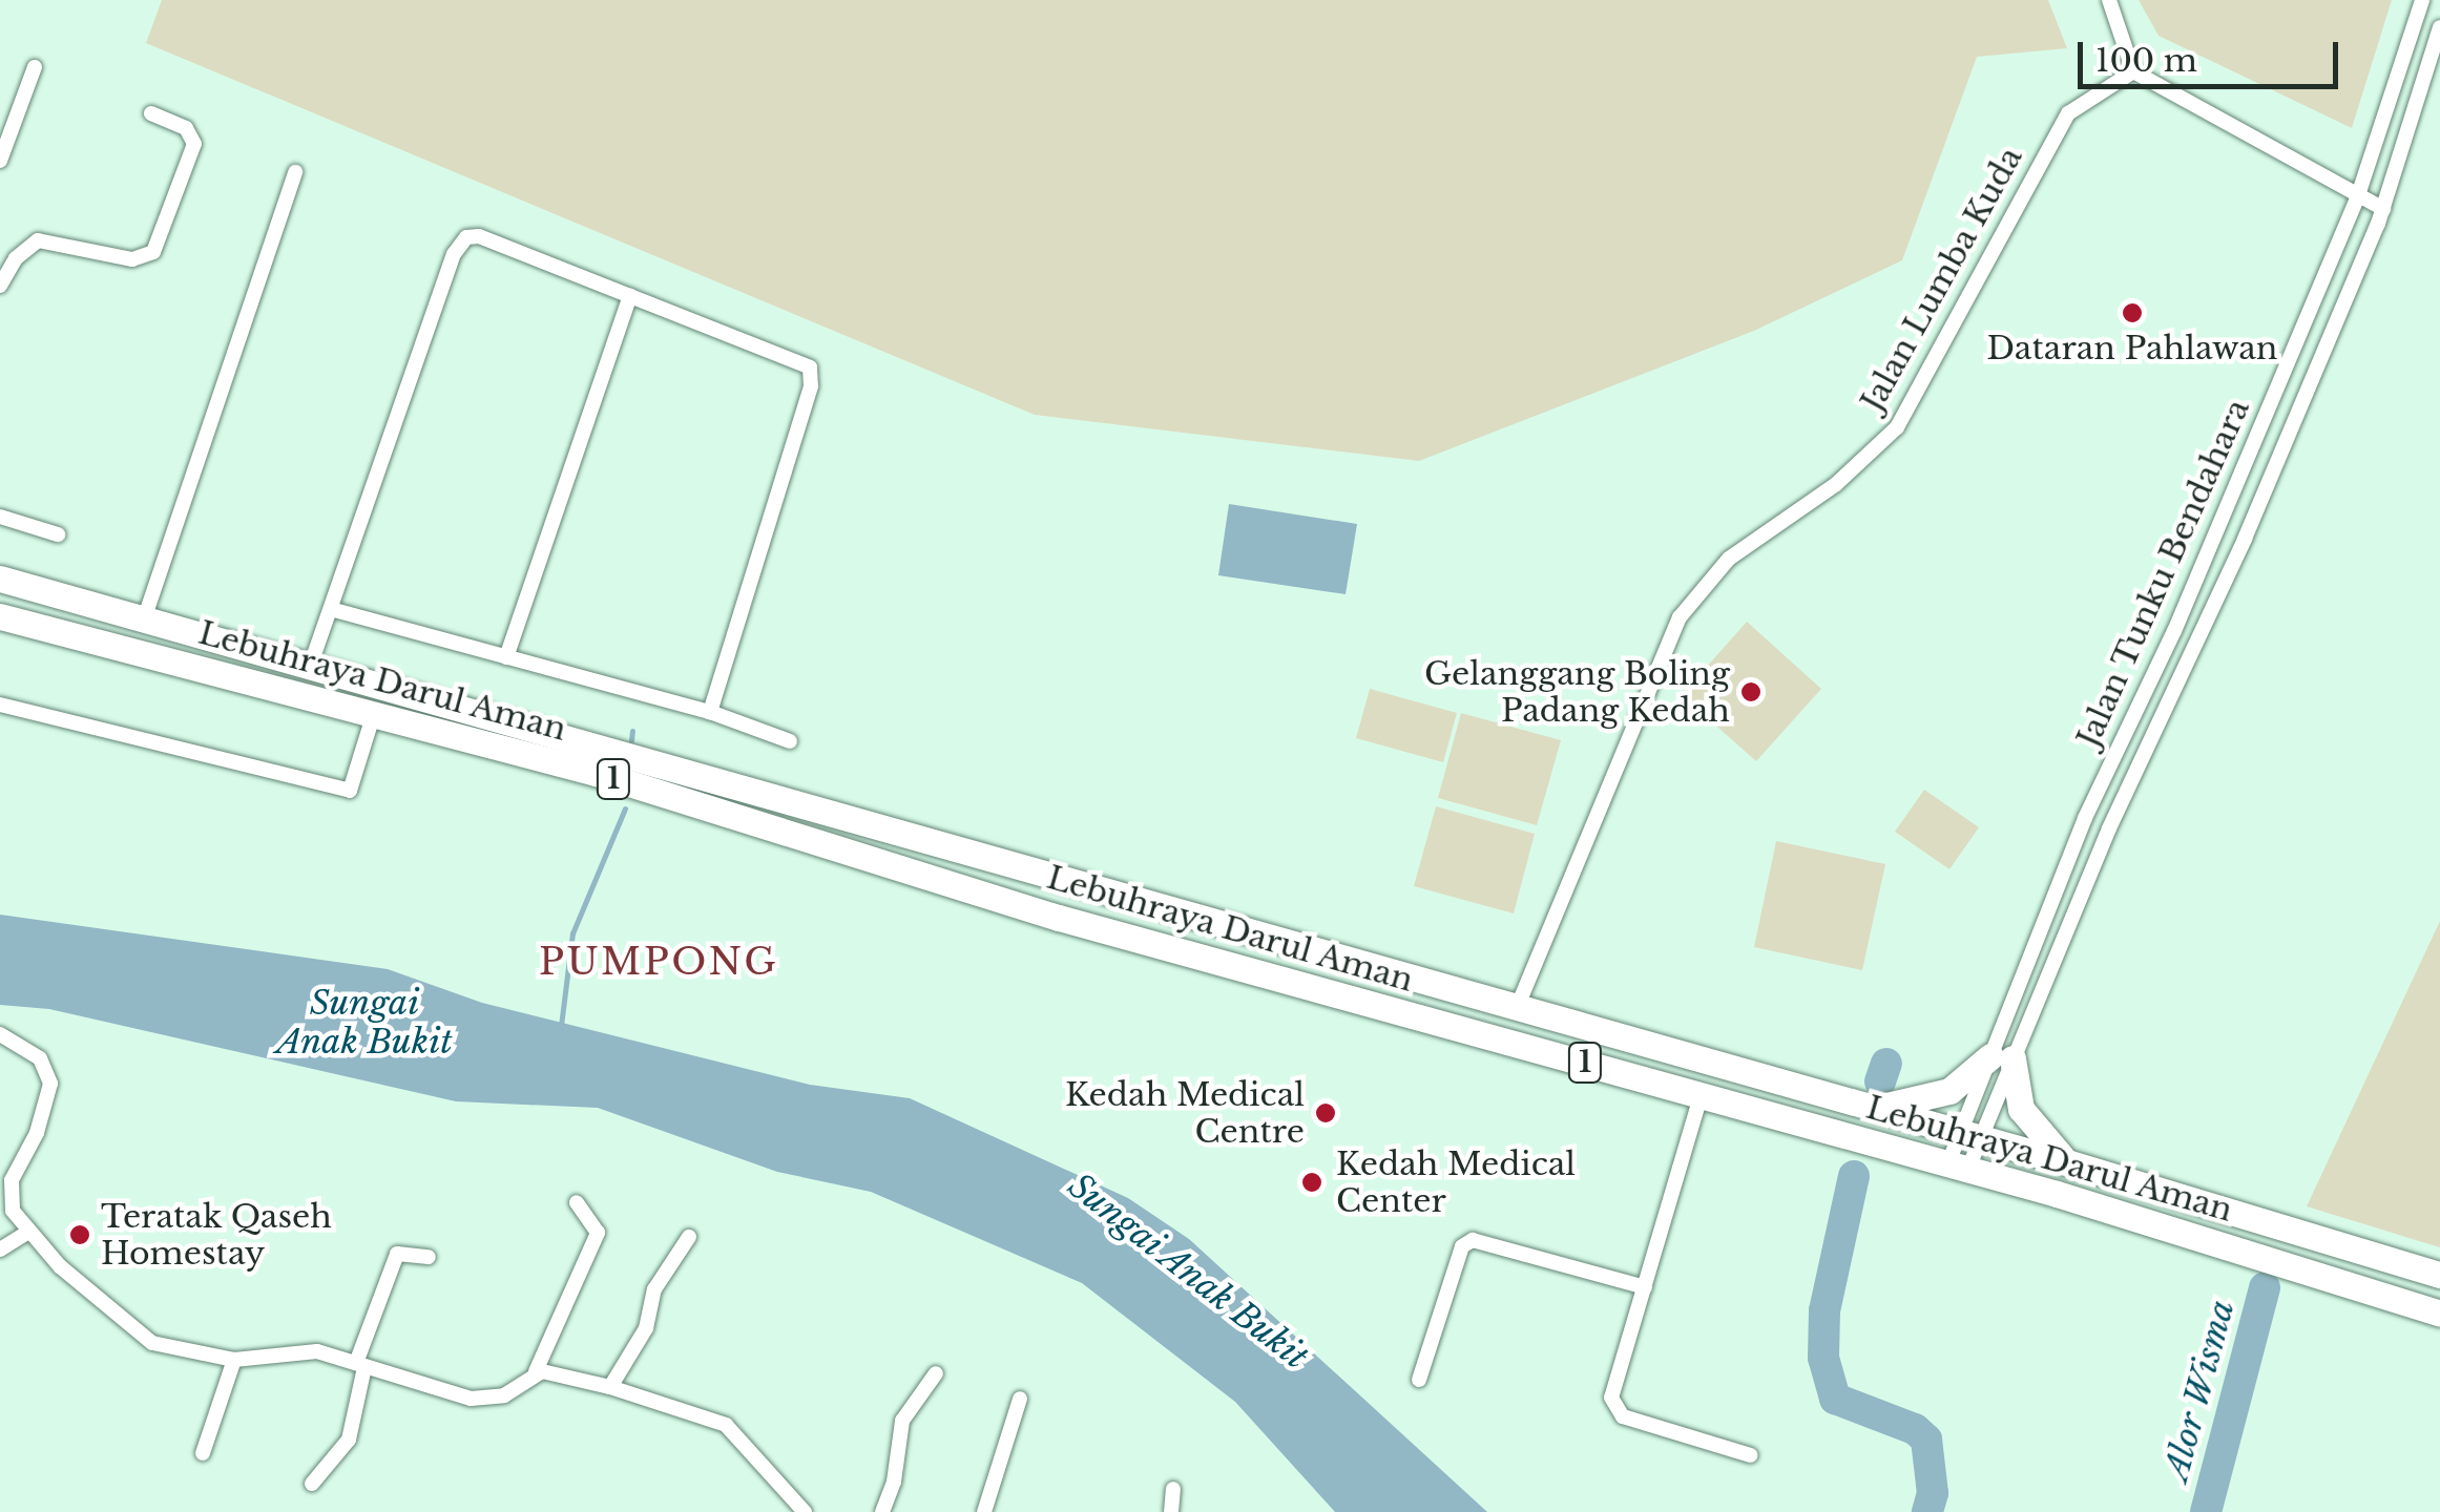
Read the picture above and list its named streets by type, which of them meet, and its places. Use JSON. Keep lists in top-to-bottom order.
{
  "streets": {
    "highway": ["Lebuhraya Darul Aman", "1"],
    "street": ["Jalan Lumba Kuda", "Jalan Tunku Bendahara"]
  },
  "crossings": [
    ["Jalan Lumba Kuda", "Lebuhraya Darul Aman"],
    ["Jalan Tunku Bendahara", "Lebuhraya Darul Aman"]
  ],
  "districts": ["PUMPONG"],
  "water": ["Sungai Anak Bukit", "Alor Wisma"],
  "places": [
    "Dataran Pahlawan",
    "Gelanggang Boling Padang Kedah",
    "Kedah Medical Centre",
    "Kedah Medical Center",
    "Teratak Qaseh Homestay"
  ],
  "scale_bar": "100 m"
}
